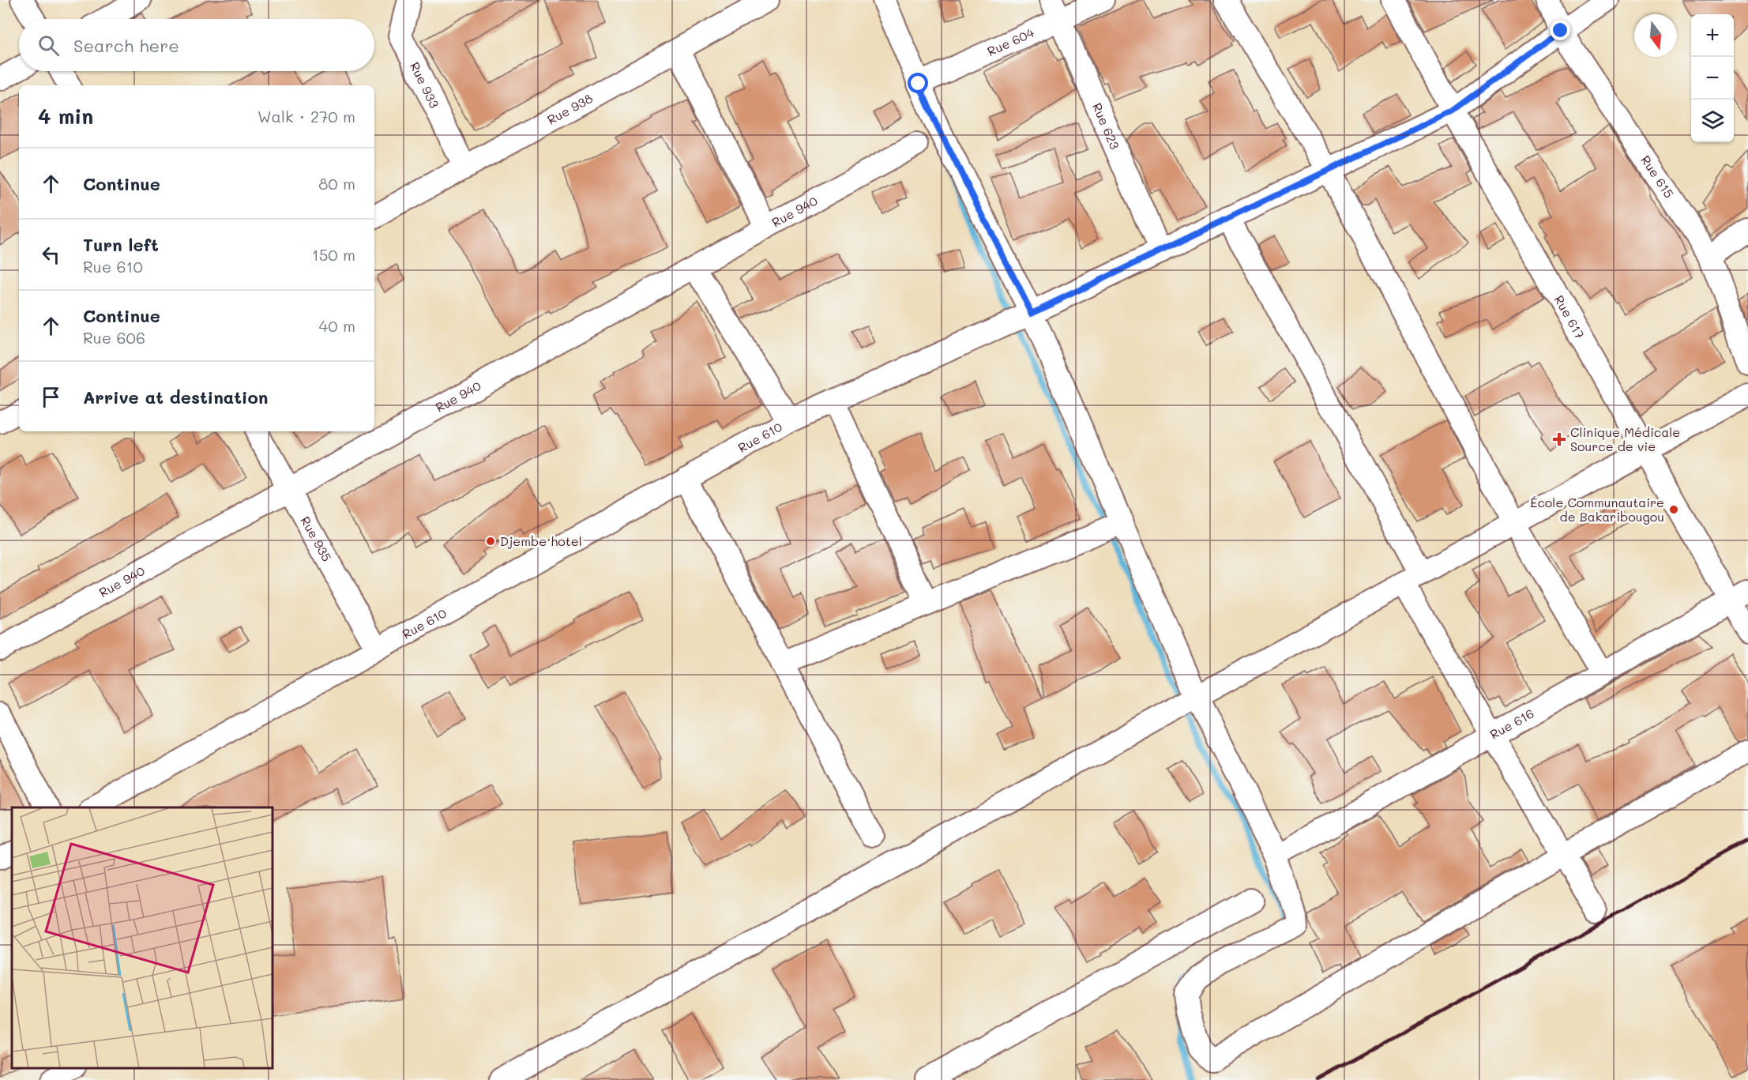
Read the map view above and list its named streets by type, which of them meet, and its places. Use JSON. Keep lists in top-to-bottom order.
{
  "streets": {
    "street": [
      "Rue 604",
      "Rue 933",
      "Rue 938",
      "Rue 623",
      "Rue 615",
      "Rue 940",
      "Rue 617",
      "Rue 610",
      "Rue 935",
      "Rue 616"
    ]
  },
  "crossings": [
    ["Rue 604", "Rue 623"],
    ["Rue 933", "Rue 938"],
    ["Rue 623", "Rue 610"],
    ["Rue 615", "Rue 610"],
    ["Rue 940", "Rue 935"],
    ["Rue 617", "Rue 610"],
    ["Rue 617", "Rue 616"],
    ["Rue 610", "Rue 935"]
  ],
  "places": {
    "health": ["Clinique Médicale Source de vie"],
    "other": ["École Communautaire de Bakaribougou", "Djembe hotel"]
  },
  "north": "bottom",
  "page": {
    "map_buttons": ["+", "−"],
    "search": "Search here",
    "heading": ["4 min", "Walk · 270 m"],
    "list": [
      ["Continue", "80 m"],
      ["Turn left", "Rue 610", "150 m"],
      ["Continue", "Rue 606", "40 m"],
      "Arrive at destination"
    ]
  }
}
